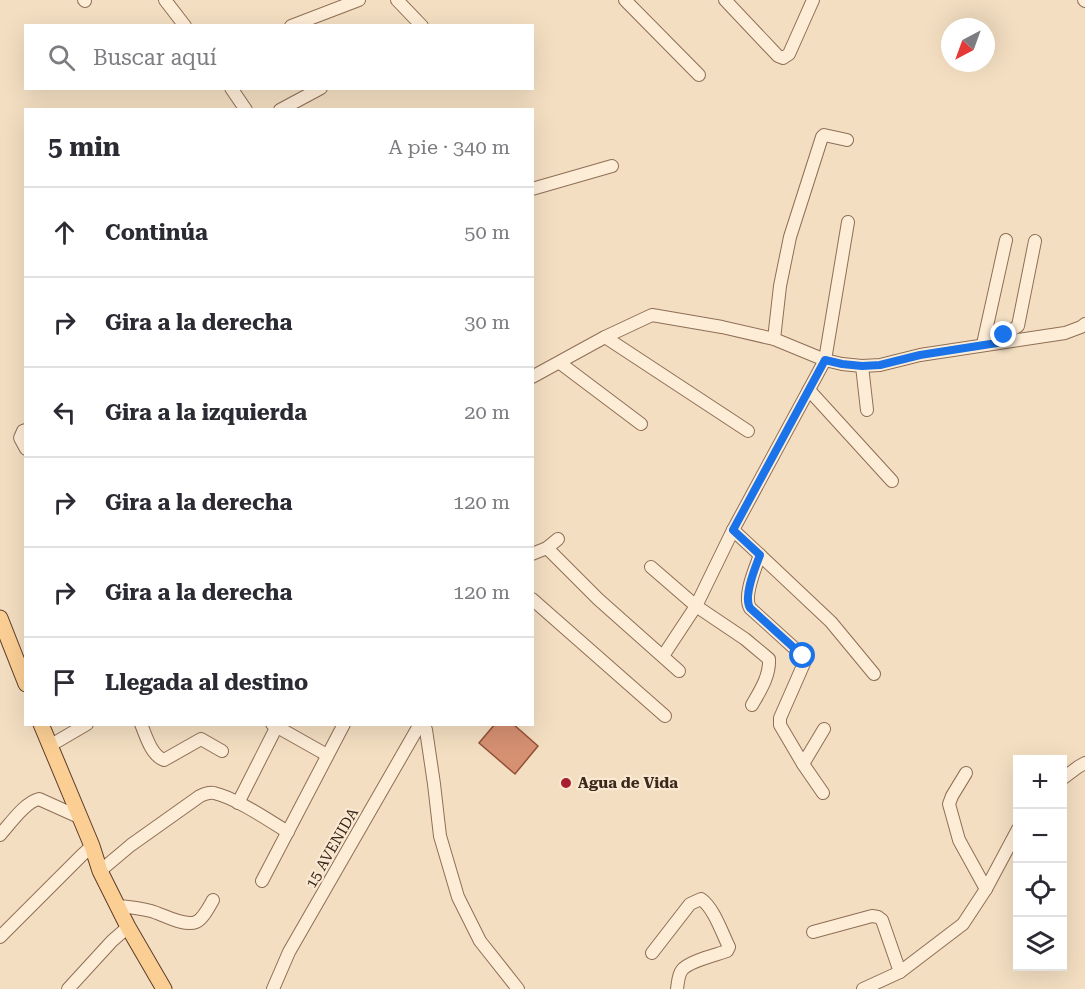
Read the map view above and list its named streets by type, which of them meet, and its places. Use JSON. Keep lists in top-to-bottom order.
{
  "streets": {
    "street": ["15 AVENIDA"]
  },
  "places": ["Agua de Vida"],
  "north": "bottom left",
  "page": {
    "search": "Buscar aquí",
    "heading": ["5 min", "A pie · 340 m"],
    "list": [
      ["Continúa", "50 m"],
      ["Gira a la derecha", "30 m"],
      ["Gira a la izquierda", "20 m"],
      ["Gira a la derecha", "120 m"],
      ["Gira a la derecha", "120 m"],
      "Llegada al destino"
    ],
    "map_buttons": ["+", "−"]
  }
}
